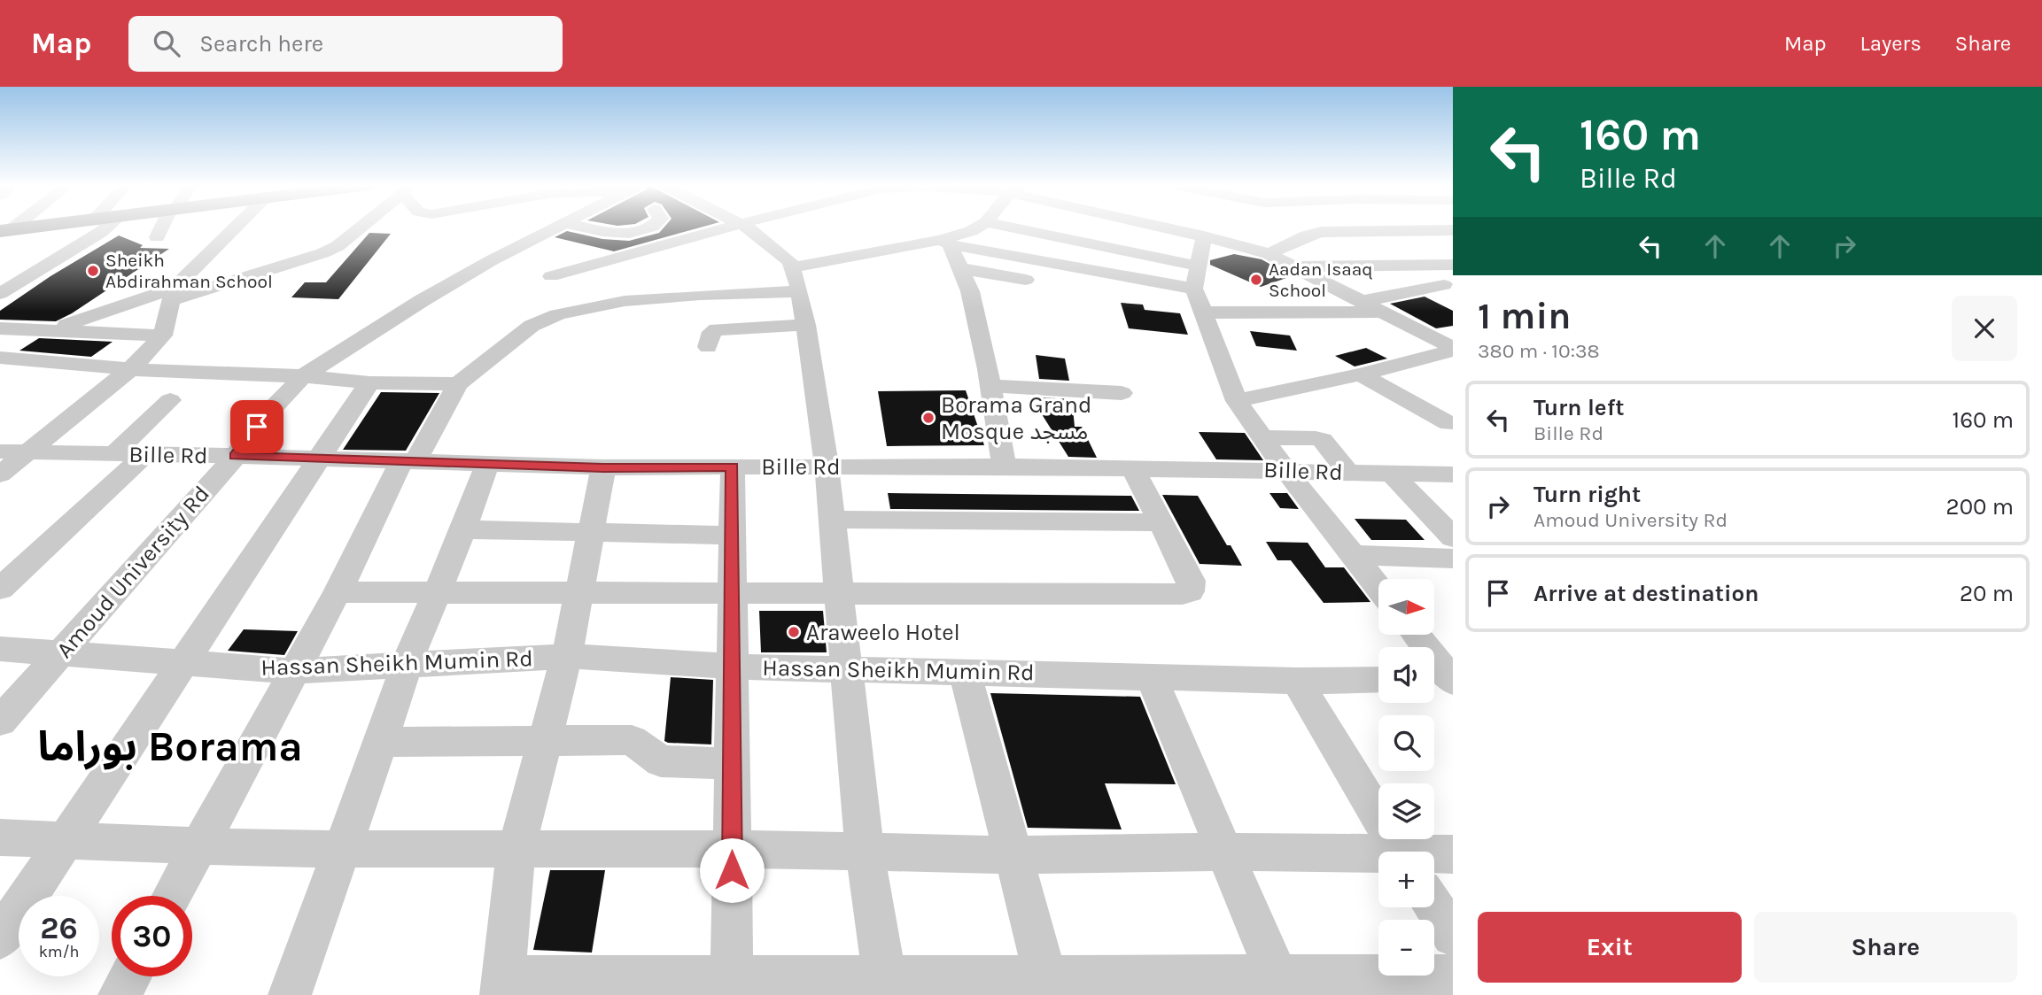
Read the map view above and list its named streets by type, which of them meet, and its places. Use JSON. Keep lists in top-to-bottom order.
{
  "streets": {
    "street": ["Bille Rd", "Amoud University Rd", "Hassan Sheikh Mumin Rd"]
  },
  "crossings": [
    ["Bille Rd", "Amoud University Rd"],
    ["Amoud University Rd", "Hassan Sheikh Mumin Rd"]
  ],
  "districts": ["بوراما Borama"],
  "places": [
    "Sheikh Abdirahman School",
    "Aadan Isaaq School",
    "Borama Grand Mosque مسجد",
    "Araweelo Hotel"
  ],
  "north": "right",
  "page": {
    "header": "Map",
    "search": "Search here",
    "nav": ["Map", "Layers", "Share"],
    "turn": ["160 m", "Bille Rd"],
    "heading": ["1 min", "380 m · 10:38"],
    "list": [
      {
        "name": "Turn left",
        "note": "Bille Rd",
        "value": "160 m"
      },
      {
        "name": "Turn right",
        "note": "Amoud University Rd",
        "value": "200 m"
      },
      {
        "name": "Arrive at destination",
        "value": "20 m"
      }
    ],
    "map_buttons": ["+", "−"],
    "speed": "26 km/h",
    "limit": "30",
    "buttons": ["Exit", "Share"]
  }
}
